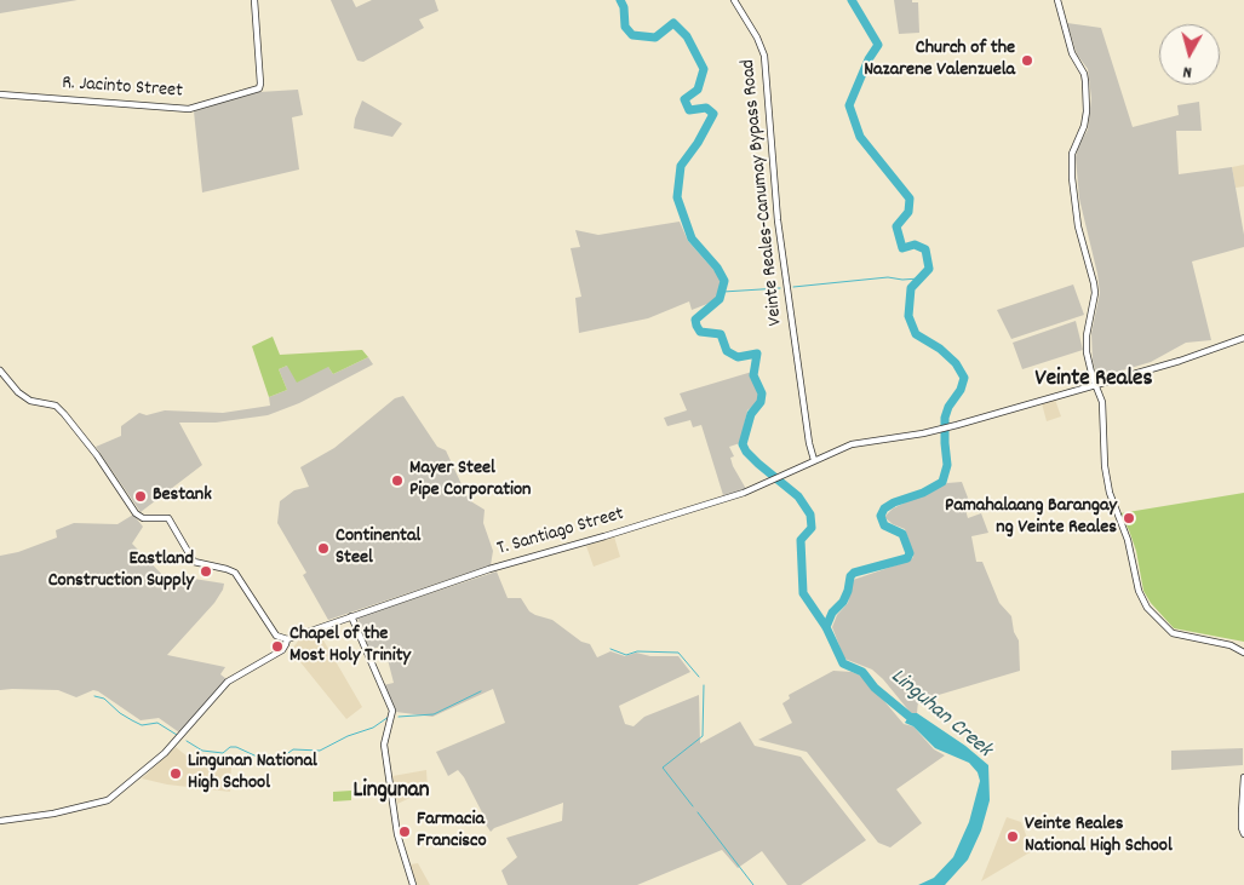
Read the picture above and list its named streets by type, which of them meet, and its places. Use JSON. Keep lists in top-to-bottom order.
{
  "streets": {
    "street": ["R. Jacinto Street", "Veinte Reales-Canumay Bypass Road", "T. Santiago Street"]
  },
  "crossings": [
    ["Veinte Reales-Canumay Bypass Road", "T. Santiago Street"]
  ],
  "districts": ["Veinte Reales", "Lingunan"],
  "water": ["Linguhan Creek"],
  "places": [
    "Church of the Nazarene Valenzuela",
    "Mayer Steel Pipe Corporation",
    "Bestank",
    "Pamahalaang Barangay ng Veinte Reales",
    "Continental Steel",
    "Eastland Construction Supply",
    "Chapel of the Most Holy Trinity",
    "Lingunan National High School",
    "Farmacia Francisco",
    "Veinte Reales National High School"
  ],
  "north": "bottom"
}
